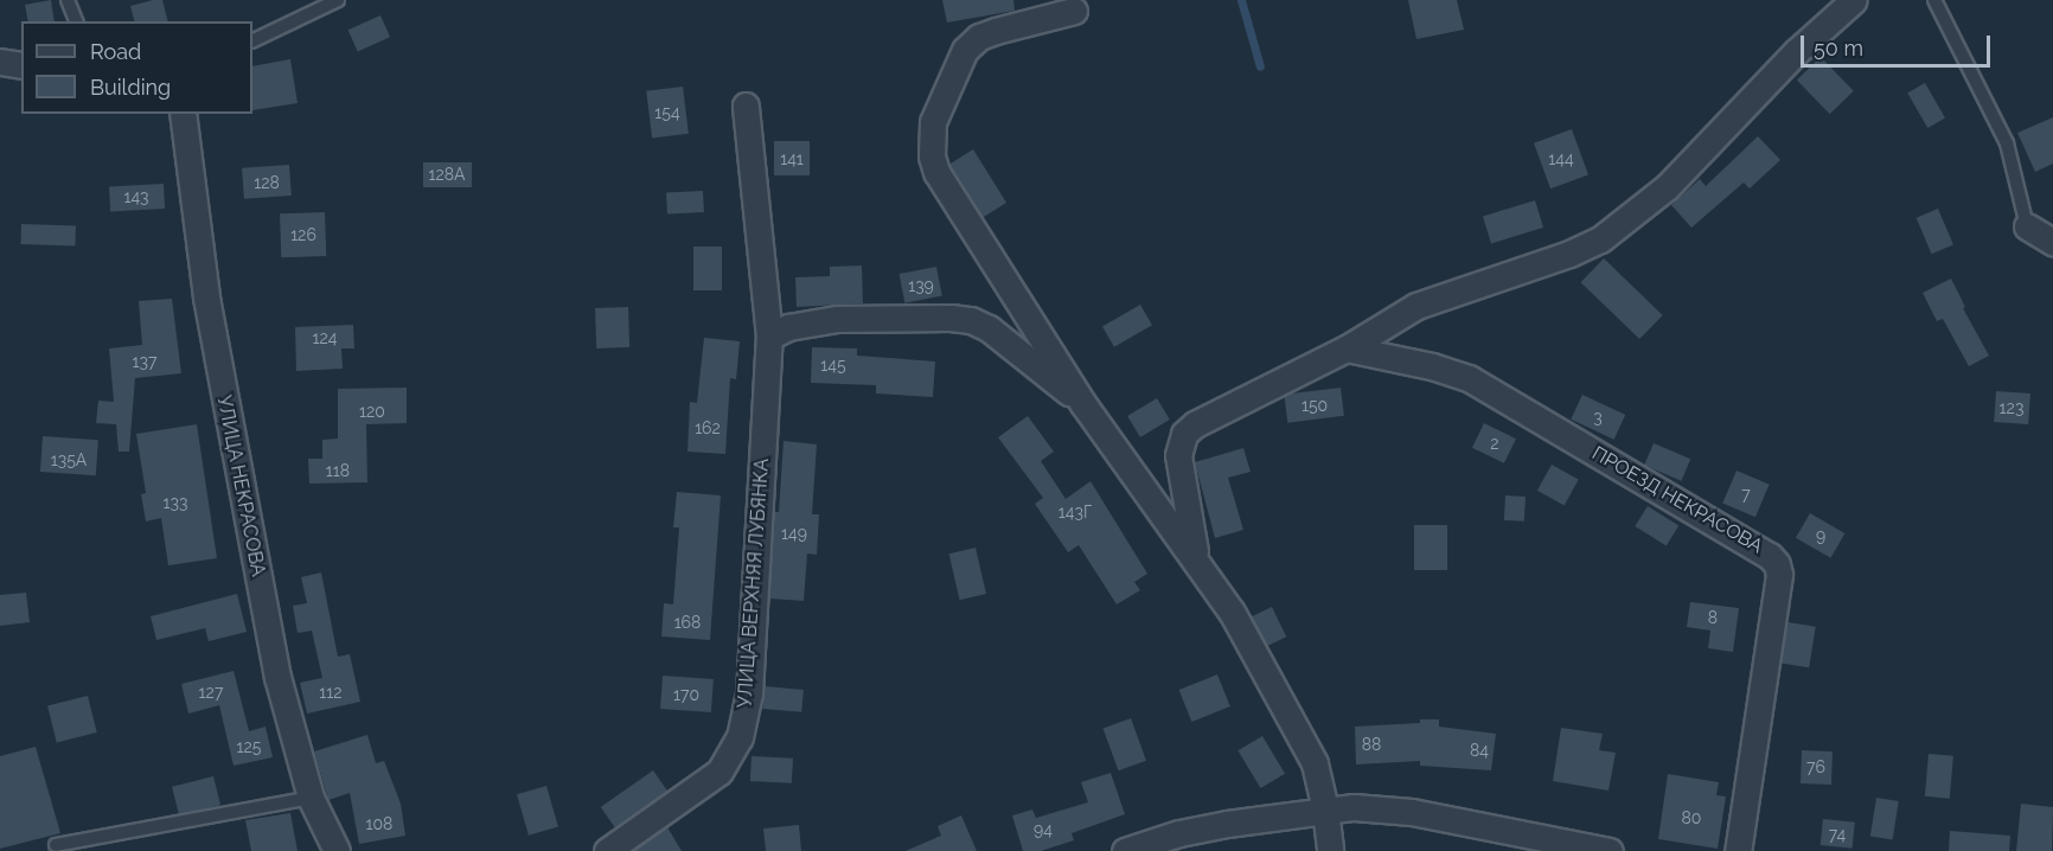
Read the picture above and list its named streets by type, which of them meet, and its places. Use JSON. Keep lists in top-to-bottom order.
{
  "streets": {
    "street": ["УЛИЦА НЕКРАСОВА", "ПРОЕЗД НЕКРАСОВА", "УЛИЦА ВЕРХНЯЯ ЛУБЯНКА"]
  },
  "house_numbers": [
    "154",
    "141",
    "144",
    "128А",
    "128",
    "143",
    "126",
    "139",
    "124",
    "137",
    "145",
    "150",
    "123",
    "120",
    "3",
    "162",
    "2",
    "135А",
    "118",
    "7",
    "133",
    "143Г",
    "149",
    "9",
    "8",
    "168",
    "127",
    "112",
    "170",
    "88",
    "125",
    "84",
    "76",
    "80",
    "108",
    "94",
    "74"
  ],
  "legend": ["Road", "Building"],
  "scale_bar": "50 m"
}
